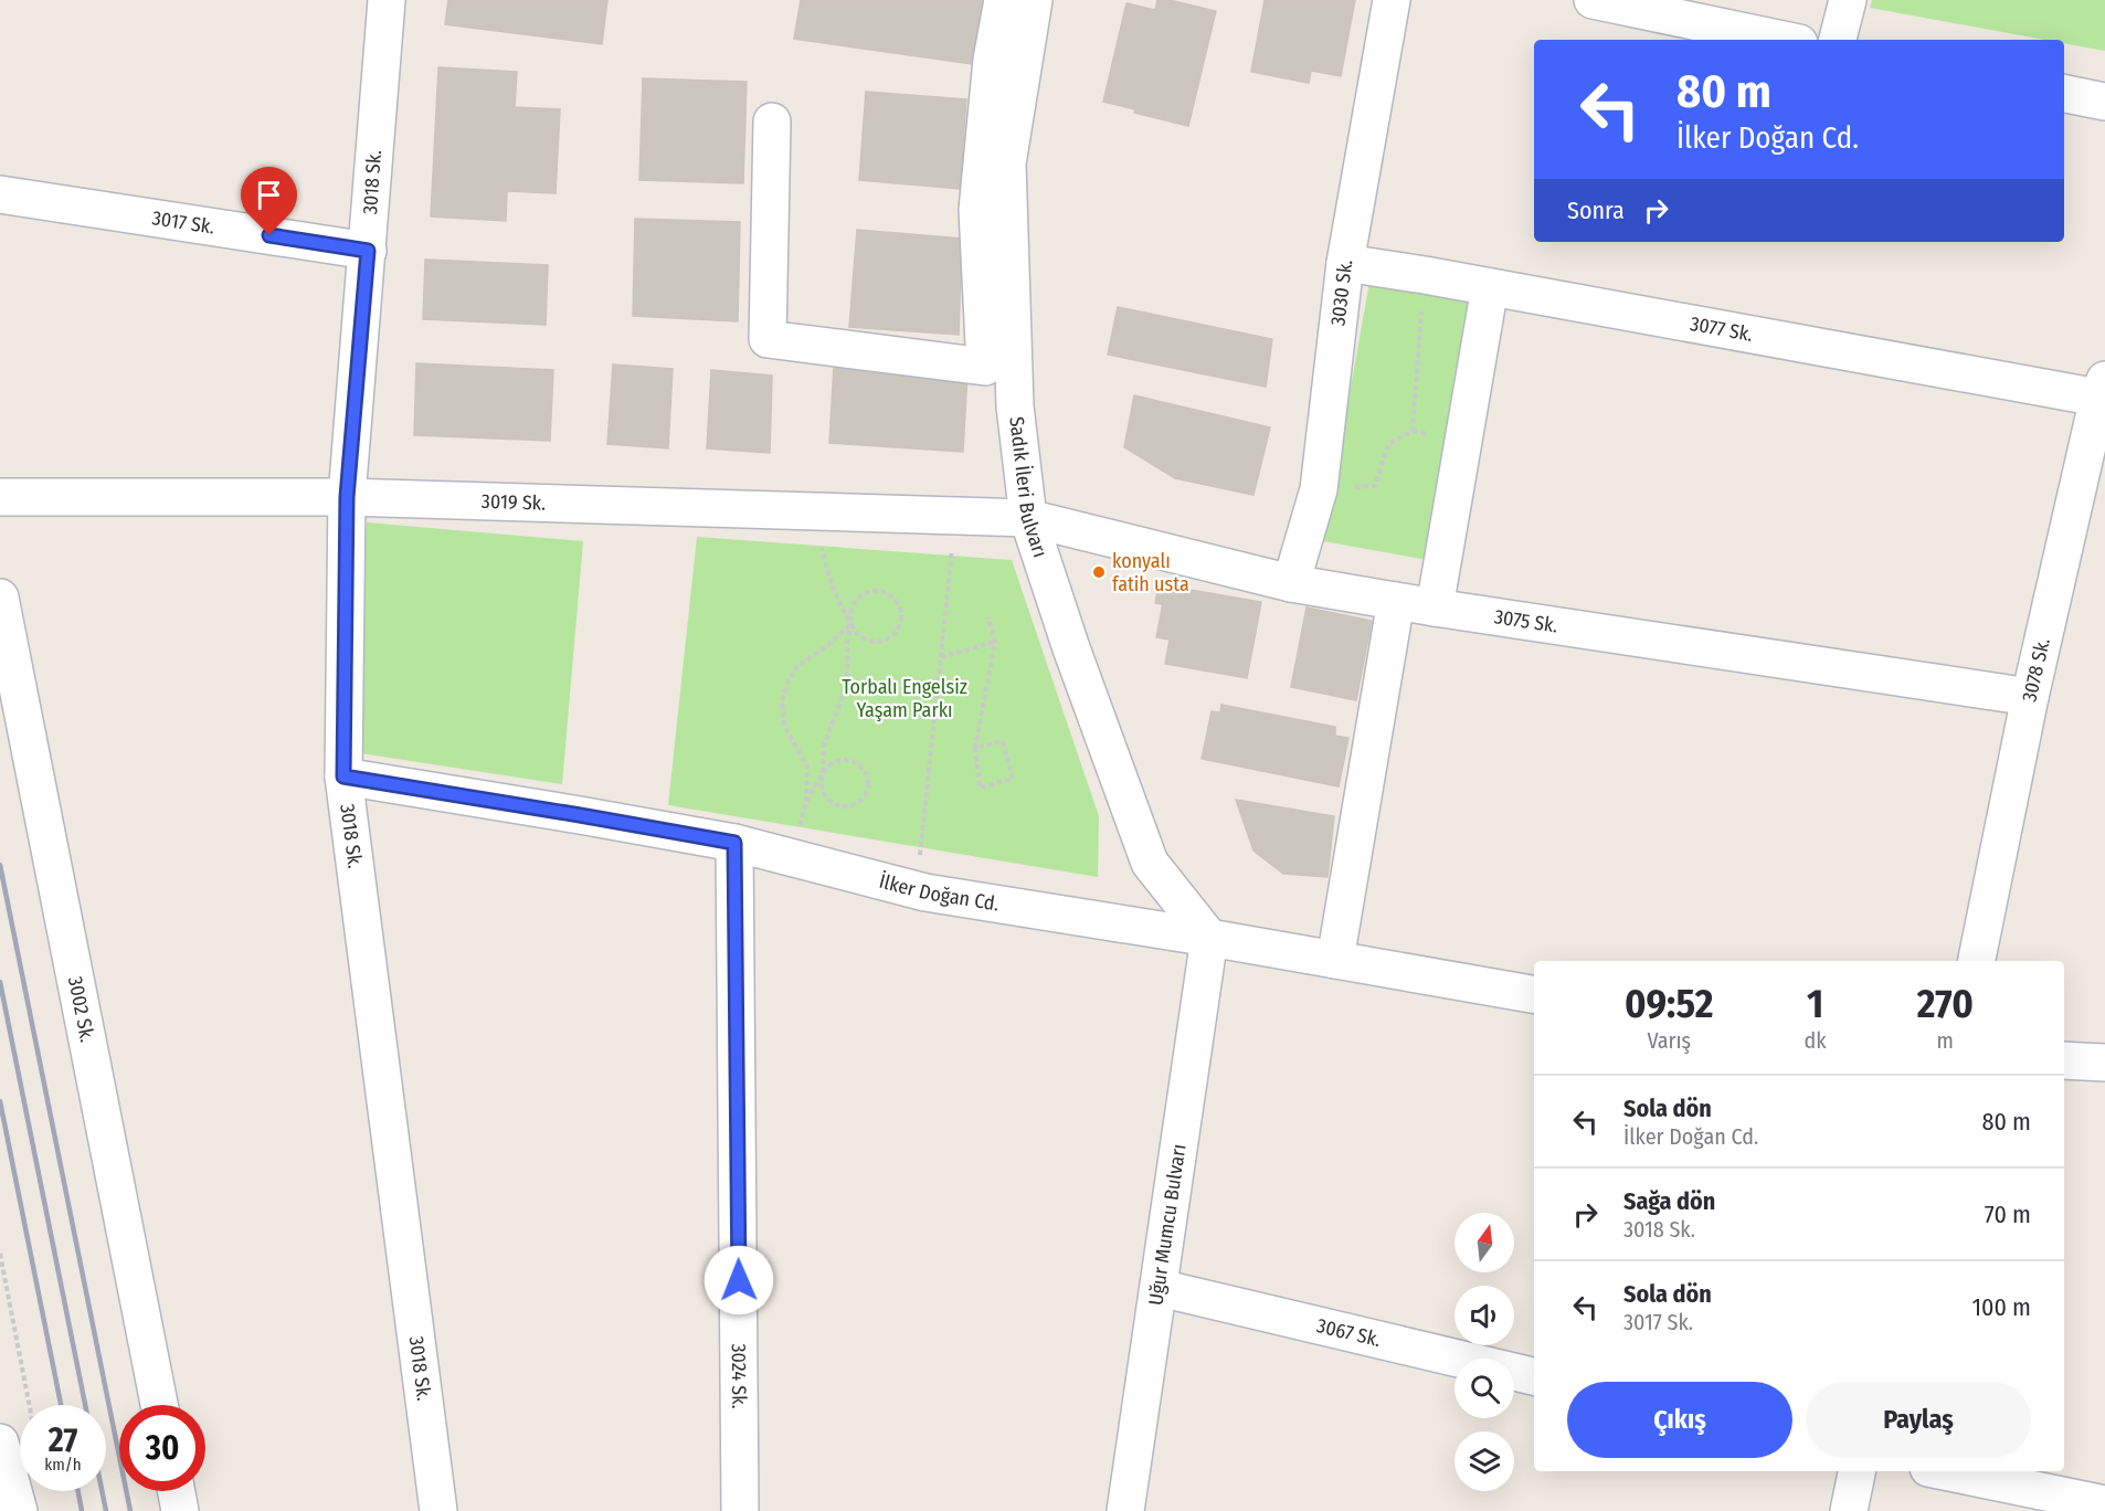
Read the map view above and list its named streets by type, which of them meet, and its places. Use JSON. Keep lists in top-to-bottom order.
{
  "streets": {
    "street": [
      "3018 Sk.",
      "3017 Sk.",
      "3030 Sk.",
      "3077 Sk.",
      "Sadık İleri Bulvarı",
      "3019 Sk.",
      "3075 Sk.",
      "3078 Sk.",
      "İlker Doğan Cd.",
      "3002 Sk.",
      "Uğur Mumcu Bulvarı",
      "3067 Sk.",
      "3024 Sk."
    ]
  },
  "crossings": [
    ["3018 Sk.", "3017 Sk."],
    ["3018 Sk.", "3019 Sk."],
    ["3018 Sk.", "İlker Doğan Cd."],
    ["3030 Sk.", "3077 Sk."],
    ["3030 Sk.", "3075 Sk."],
    ["3077 Sk.", "3078 Sk."],
    ["Sadık İleri Bulvarı", "3019 Sk."],
    ["Sadık İleri Bulvarı", "3075 Sk."],
    ["Sadık İleri Bulvarı", "İlker Doğan Cd."],
    ["Sadık İleri Bulvarı", "Uğur Mumcu Bulvarı"],
    ["3019 Sk.", "3075 Sk."],
    ["3075 Sk.", "3078 Sk."],
    ["İlker Doğan Cd.", "Uğur Mumcu Bulvarı"],
    ["İlker Doğan Cd.", "3024 Sk."],
    ["Uğur Mumcu Bulvarı", "3067 Sk."]
  ],
  "parks": ["Torbalı Engelsiz Yaşam Parkı"],
  "places": ["konyalı fatih usta"],
  "north": "top",
  "page": {
    "turn": ["80 m", "İlker Doğan Cd."],
    "then": "Sonra",
    "eta": [
      "09:52",
      "Varış",
      "1",
      "dk",
      "270",
      "m"
    ],
    "list": [
      {
        "name": "Sola dön",
        "note": "İlker Doğan Cd.",
        "value": "80 m"
      },
      {
        "name": "Sağa dön",
        "note": "3018 Sk.",
        "value": "70 m"
      },
      {
        "name": "Sola dön",
        "note": "3017 Sk.",
        "value": "100 m"
      }
    ],
    "buttons": ["Çıkış", "Paylaş"],
    "speed": "27 km/h",
    "limit": "30"
  }
}
